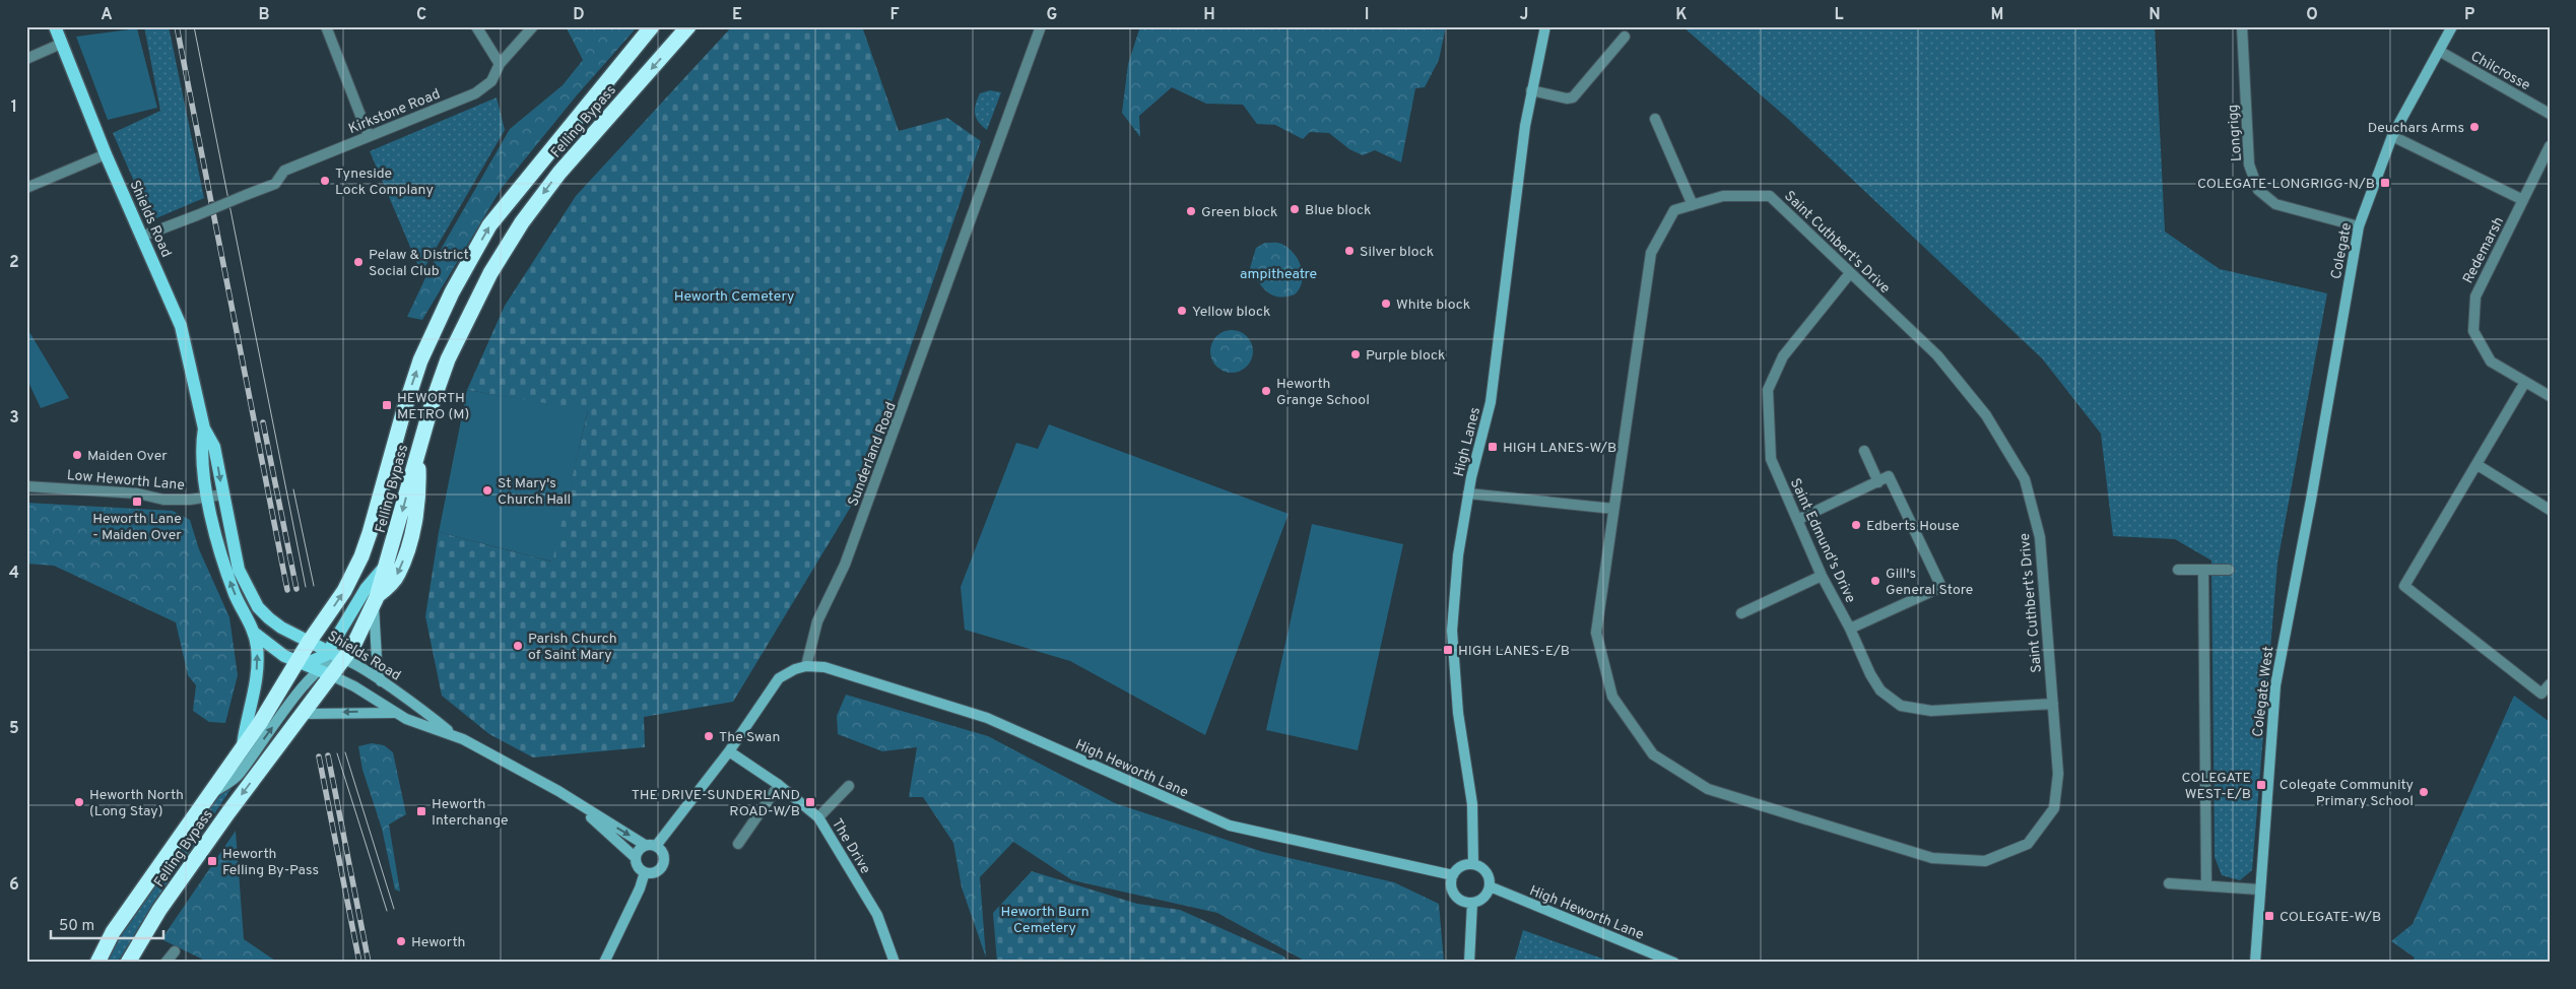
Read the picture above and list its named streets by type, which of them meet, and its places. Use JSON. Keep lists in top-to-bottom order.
{
  "streets": {
    "highway": ["Felling Bypass"],
    "main road": ["Shields Road"],
    "street": [
      "Chilcrosse",
      "Kirkstone Road",
      "Longrigg",
      "Saint Cuthbert's Drive",
      "Redemarsh",
      "Colegate",
      "High Lanes",
      "Sunderland Road",
      "Low Heworth Lane",
      "Saint Edmund's Drive",
      "Colegate West",
      "High Heworth Lane",
      "The Drive"
    ]
  },
  "crossings": [
    ["Chilcrosse", "Colegate"],
    ["Kirkstone Road", "Shields Road"],
    ["Felling Bypass", "Shields Road"],
    ["Longrigg", "Colegate"],
    ["Shields Road", "Low Heworth Lane"],
    ["Saint Cuthbert's Drive", "Saint Edmund's Drive"],
    ["Colegate", "Colegate West"],
    ["High Lanes", "High Heworth Lane"],
    ["Sunderland Road", "High Heworth Lane"]
  ],
  "parks": ["ampitheatre", "Heworth Cemetery", "Heworth Burn Cemetery"],
  "places": {
    "other": [
      "Deuchars Arms",
      "Tyneside Lock Complany",
      "Blue block",
      "Green block",
      "Silver block",
      "Pelaw & District Social Club",
      "White block",
      "Yellow block",
      "Purple block",
      "Heworth Grange School",
      "Maiden Over",
      "St Mary's Church Hall",
      "Edberts House",
      "Gill's General Store",
      "Parish Church of Saint Mary",
      "The Swan",
      "Colegate Community Primary School",
      "Heworth North (Long Stay)",
      "Heworth"
    ],
    "transit": [
      "COLEGATE-LONGRIGG-N/B",
      "HEWORTH METRO (M)",
      "HIGH LANES-W/B",
      "Heworth Lane - Maiden Over",
      "HIGH LANES-E/B",
      "COLEGATE WEST-E/B",
      "THE DRIVE-SUNDERLAND ROAD-W/B",
      "Heworth Interchange",
      "Heworth Felling By-Pass",
      "COLEGATE-W/B"
    ]
  },
  "scale_bar": "50 m",
  "grid": {
    "columns": [
      "A",
      "B",
      "C",
      "D",
      "E",
      "F",
      "G",
      "H",
      "I",
      "J",
      "K",
      "L",
      "M",
      "N",
      "O",
      "P"
    ],
    "rows": [
      "1",
      "2",
      "3",
      "4",
      "5",
      "6"
    ]
  }
}
